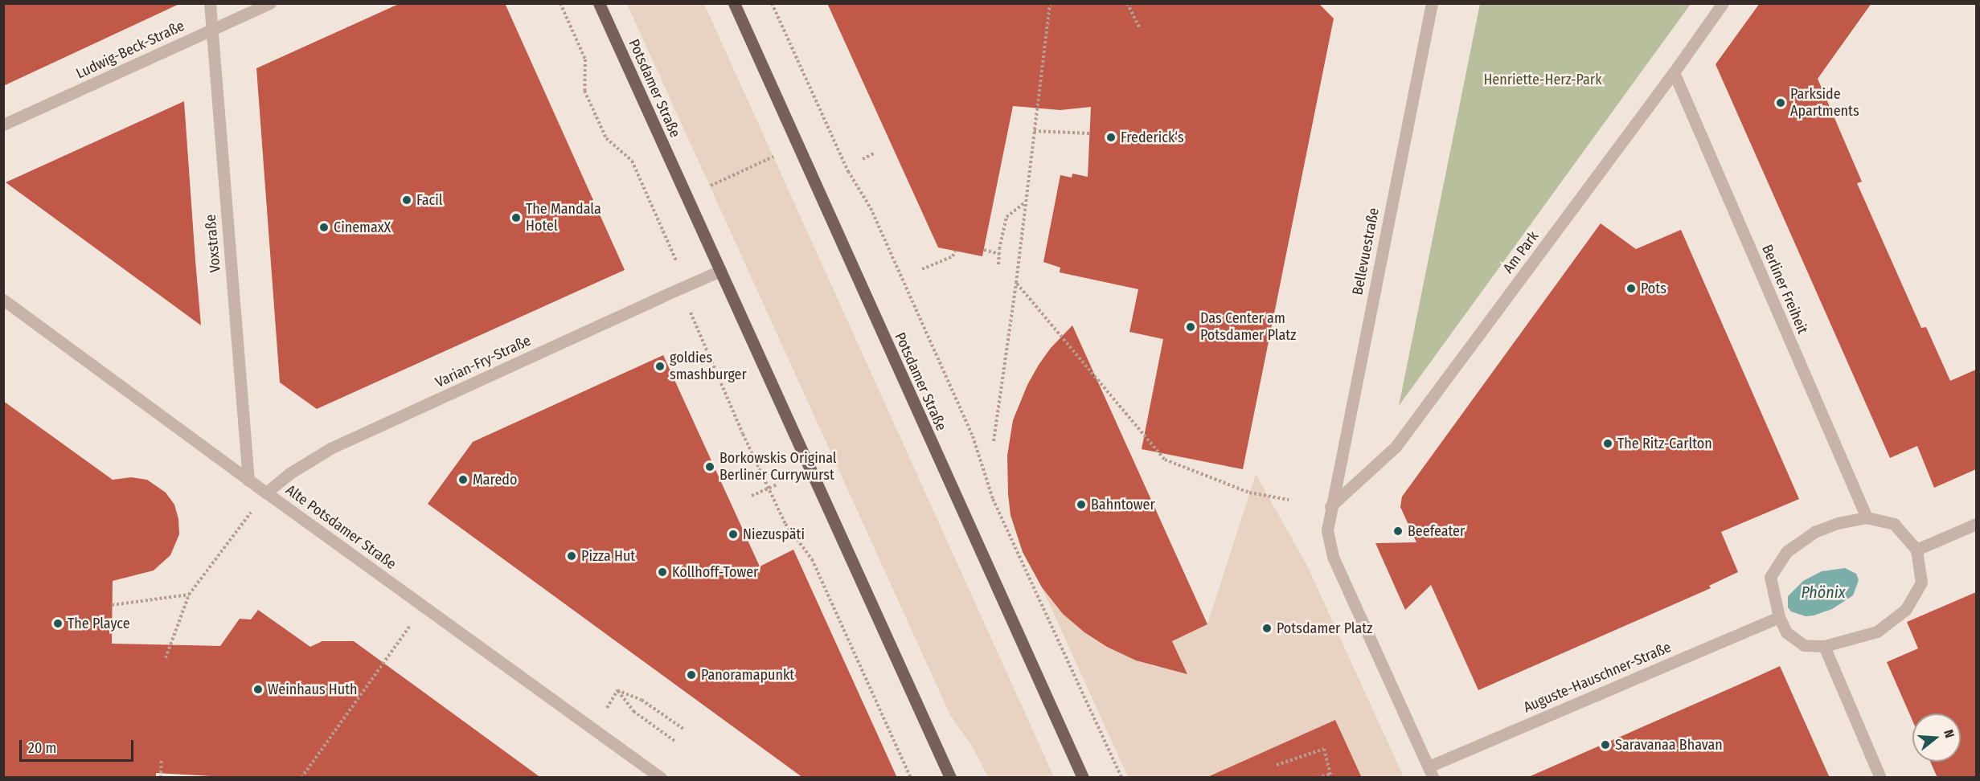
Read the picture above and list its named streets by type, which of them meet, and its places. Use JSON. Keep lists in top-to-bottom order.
{
  "streets": {
    "main road": ["Potsdamer Straße"],
    "street": [
      "Ludwig-Beck-Straße",
      "Voxstraße",
      "Bellevuestraße",
      "Am Park",
      "Berliner Freiheit",
      "Varian-Fry-Straße",
      "Alte Potsdamer Straße",
      "Auguste-Hauschner-Straße"
    ]
  },
  "crossings": [
    ["Ludwig-Beck-Straße", "Voxstraße"],
    ["Potsdamer Straße", "Varian-Fry-Straße"],
    ["Voxstraße", "Alte Potsdamer Straße"],
    ["Bellevuestraße", "Am Park"],
    ["Am Park", "Berliner Freiheit"],
    ["Berliner Freiheit", "Auguste-Hauschner-Straße"],
    ["Varian-Fry-Straße", "Alte Potsdamer Straße"]
  ],
  "water": ["Phönix"],
  "parks": ["Henriette-Herz-Park"],
  "places": [
    "Parkside Apartments",
    "Frederick‘s",
    "Facil",
    "The Mandala Hotel",
    "CinemaxX",
    "Pots",
    "Das Center am Potsdamer Platz",
    "goldies smashburger",
    "The Ritz-Carlton",
    "Borkowskis Original Berliner Currywurst",
    "Maredo",
    "Bahntower",
    "Beefeater",
    "Niezuspäti",
    "Pizza Hut",
    "Kollhoff-Tower",
    "The Playce",
    "Potsdamer Platz",
    "Panoramapunkt",
    "Weinhaus Huth",
    "Saravanaa Bhavan"
  ],
  "scale_bar": "20 m",
  "north": "right"
}
